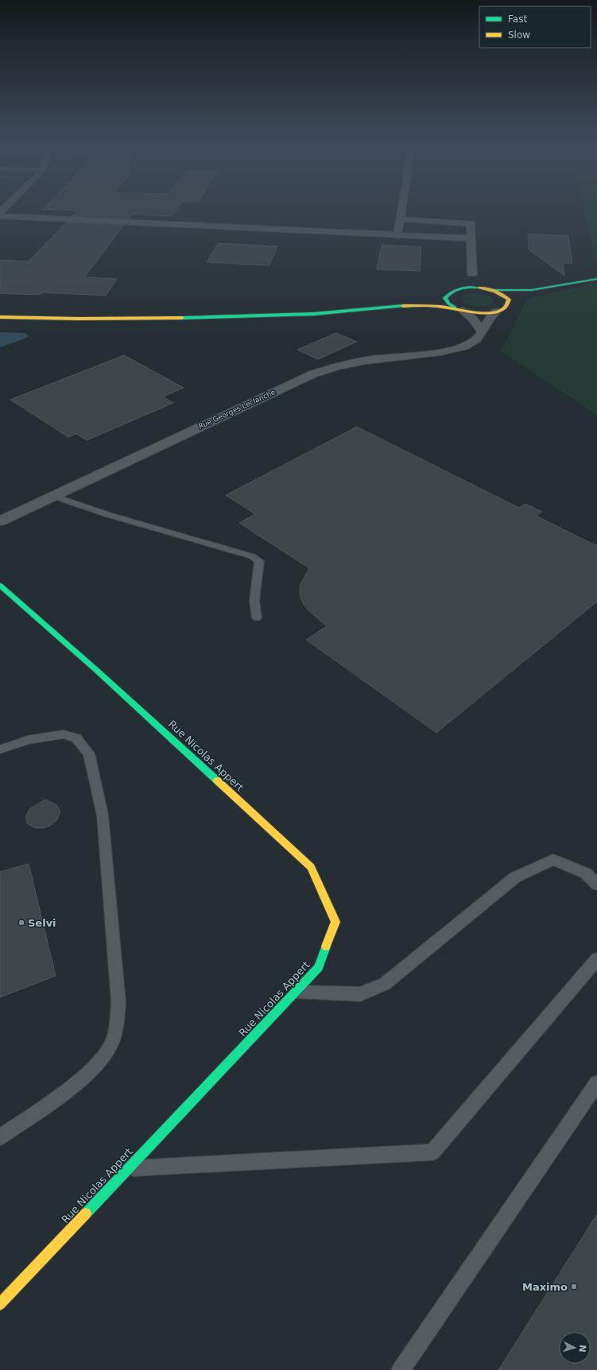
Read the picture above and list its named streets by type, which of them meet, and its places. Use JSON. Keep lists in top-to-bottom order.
{
  "streets": {
    "main road": ["Rue Nicolas Appert"],
    "street": ["Rue Georges Leclanche"]
  },
  "places": ["Selvi", "Maximo"],
  "legend": ["Fast", "Slow"],
  "north": "right"
}
